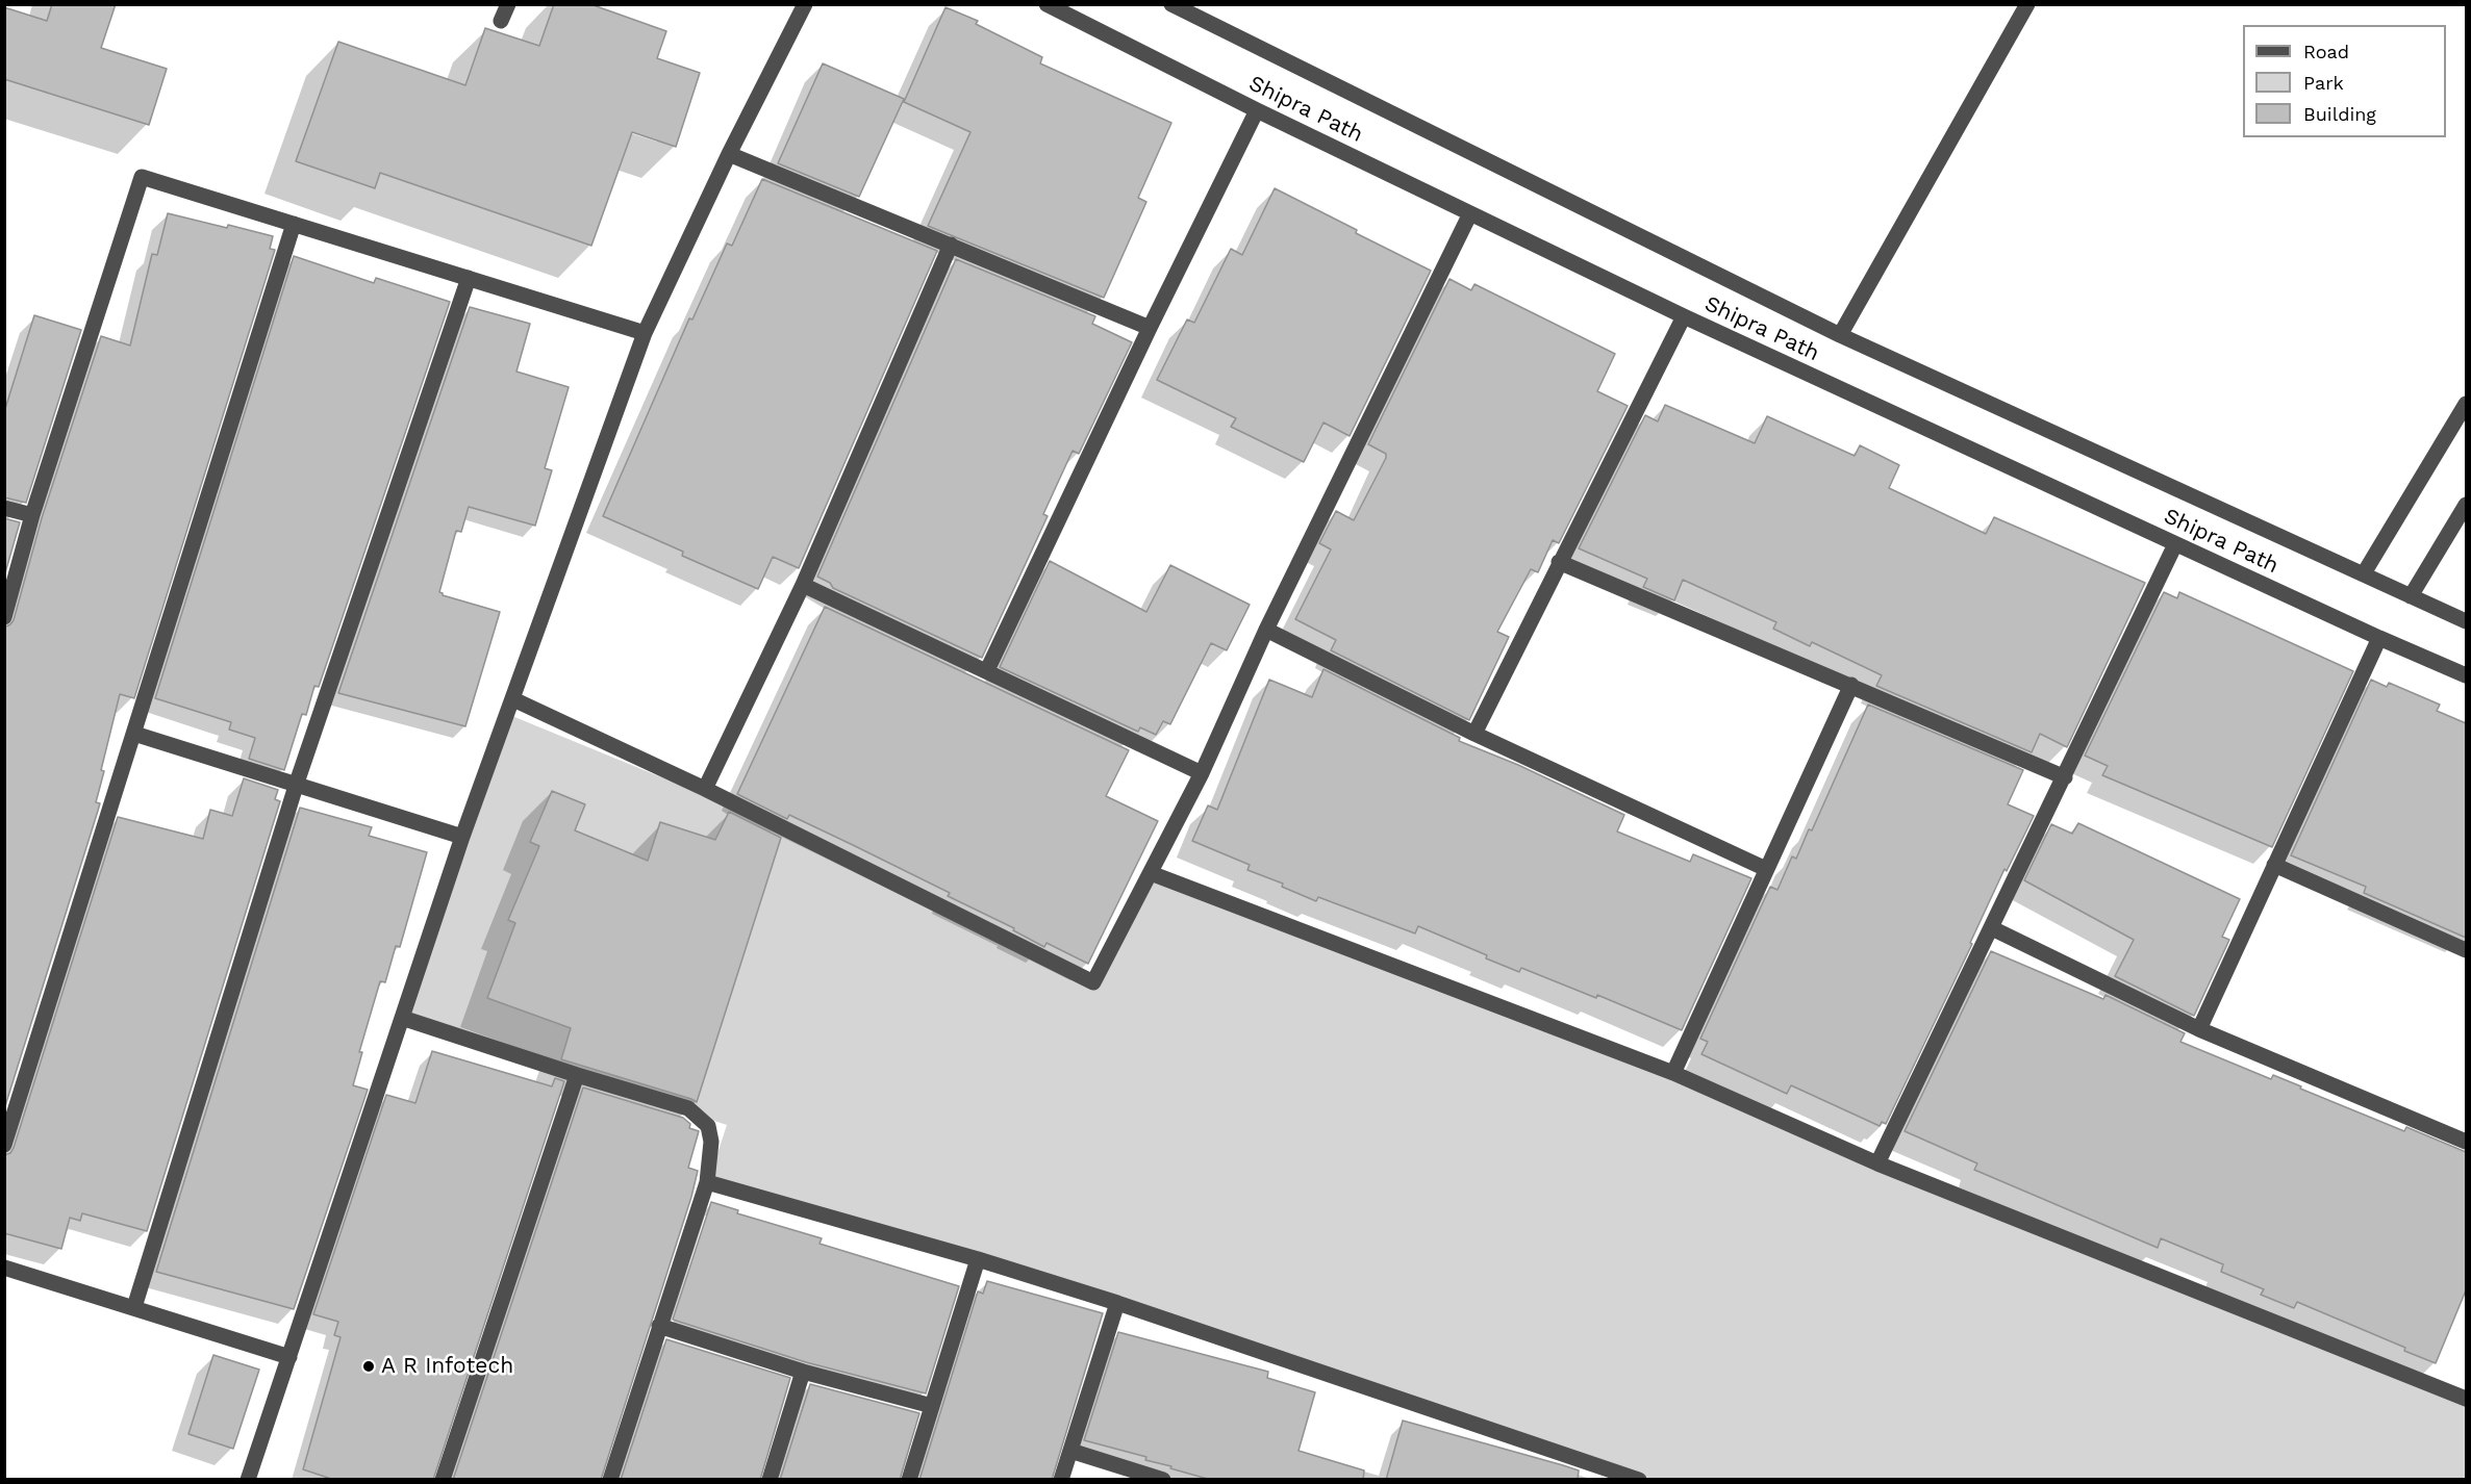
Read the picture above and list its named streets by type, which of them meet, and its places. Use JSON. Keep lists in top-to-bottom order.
{
  "streets": {
    "street": ["Shipra Path"]
  },
  "places": ["A R Infotech"],
  "legend": ["Road", "Park", "Building"]
}
